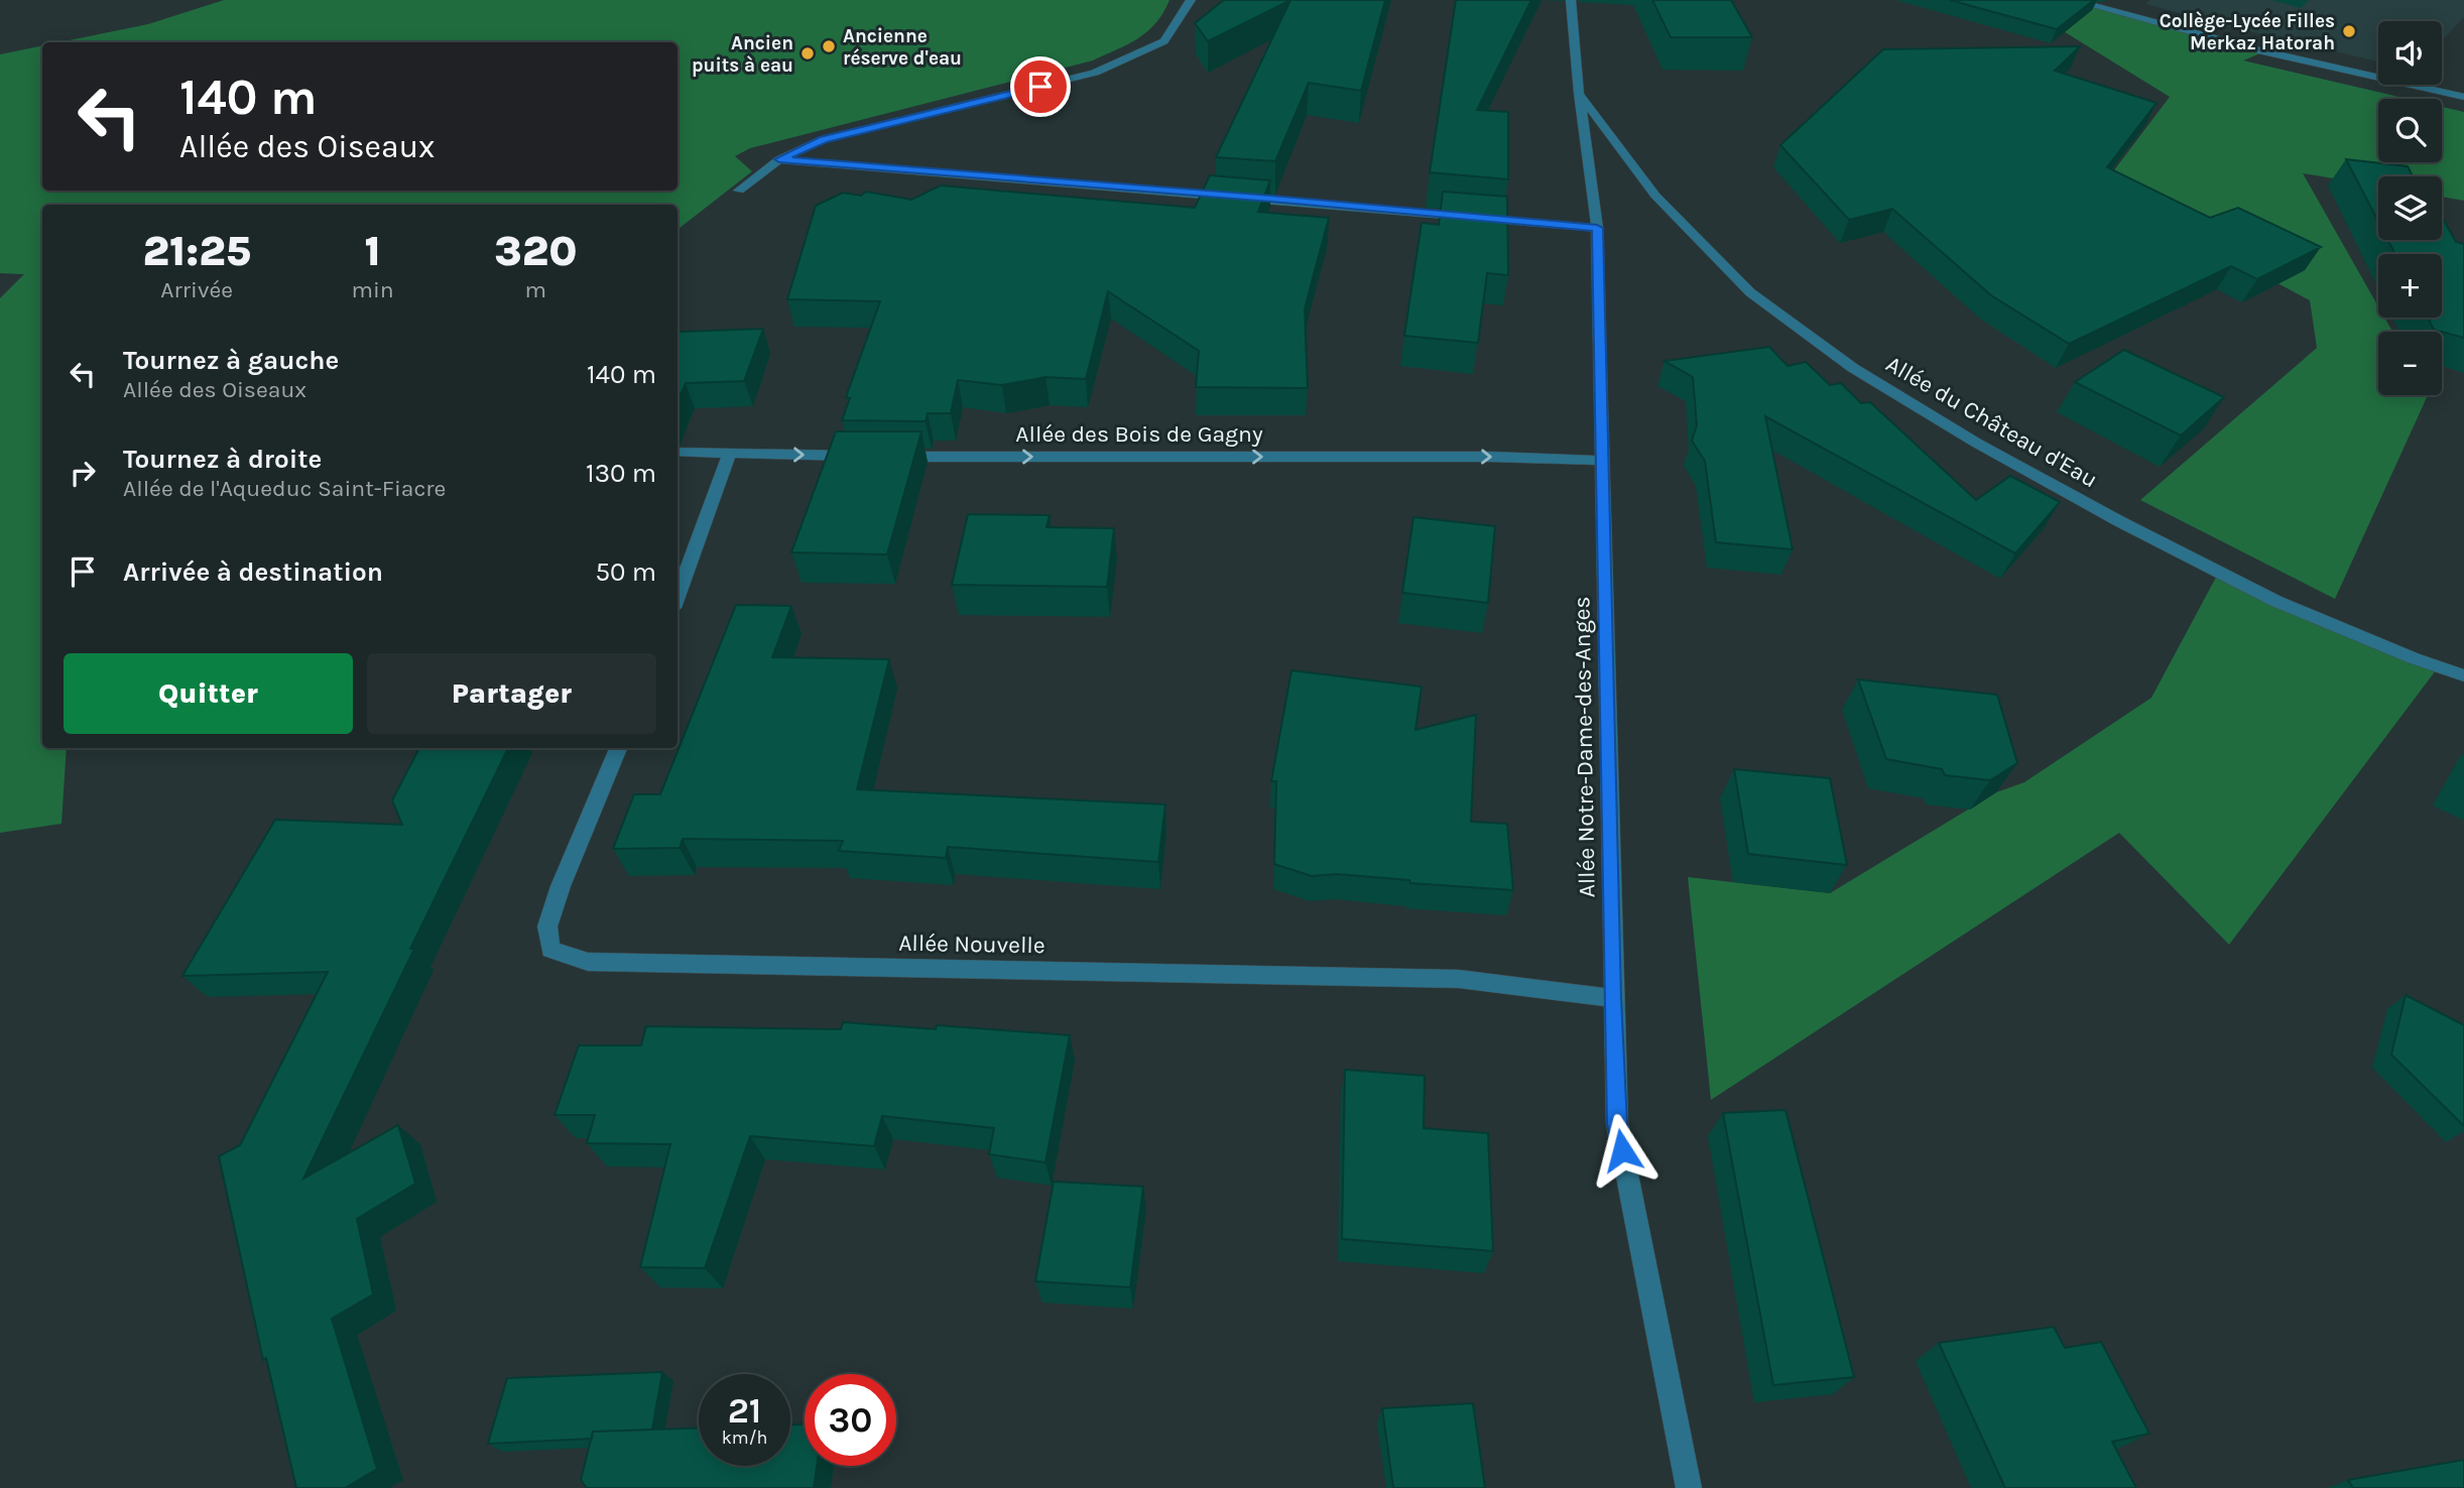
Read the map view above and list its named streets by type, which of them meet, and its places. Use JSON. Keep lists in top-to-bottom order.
{
  "streets": {
    "street": [
      "Allée du Château d'Eau",
      "Allée des Bois de Gagny",
      "Allée Notre-Dame-des-Anges",
      "Allée Nouvelle"
    ]
  },
  "crossings": [
    ["Allée du Château d'Eau", "Allée Notre-Dame-des-Anges"],
    ["Allée des Bois de Gagny", "Allée Notre-Dame-des-Anges"],
    ["Allée Notre-Dame-des-Anges", "Allée Nouvelle"]
  ],
  "one_way": ["Allée des Bois de Gagny"],
  "places": ["Collège-Lycée Filles Merkaz Hatorah", "Ancienne réserve d'eau", "Ancien puits à eau"],
  "page": {
    "map_buttons": ["+", "−"],
    "turn": ["140 m", "Allée des Oiseaux"],
    "eta": [
      "21:25",
      "Arrivée",
      "1",
      "min",
      "320",
      "m"
    ],
    "list": [
      {
        "name": "Tournez à gauche",
        "note": "Allée des Oiseaux",
        "value": "140 m"
      },
      {
        "name": "Tournez à droite",
        "note": "Allée de l'Aqueduc Saint-Fiacre",
        "value": "130 m"
      },
      {
        "name": "Arrivée à destination",
        "value": "50 m"
      }
    ],
    "buttons": ["Quitter", "Partager"],
    "speed": "21 km/h",
    "limit": "30"
  }
}
